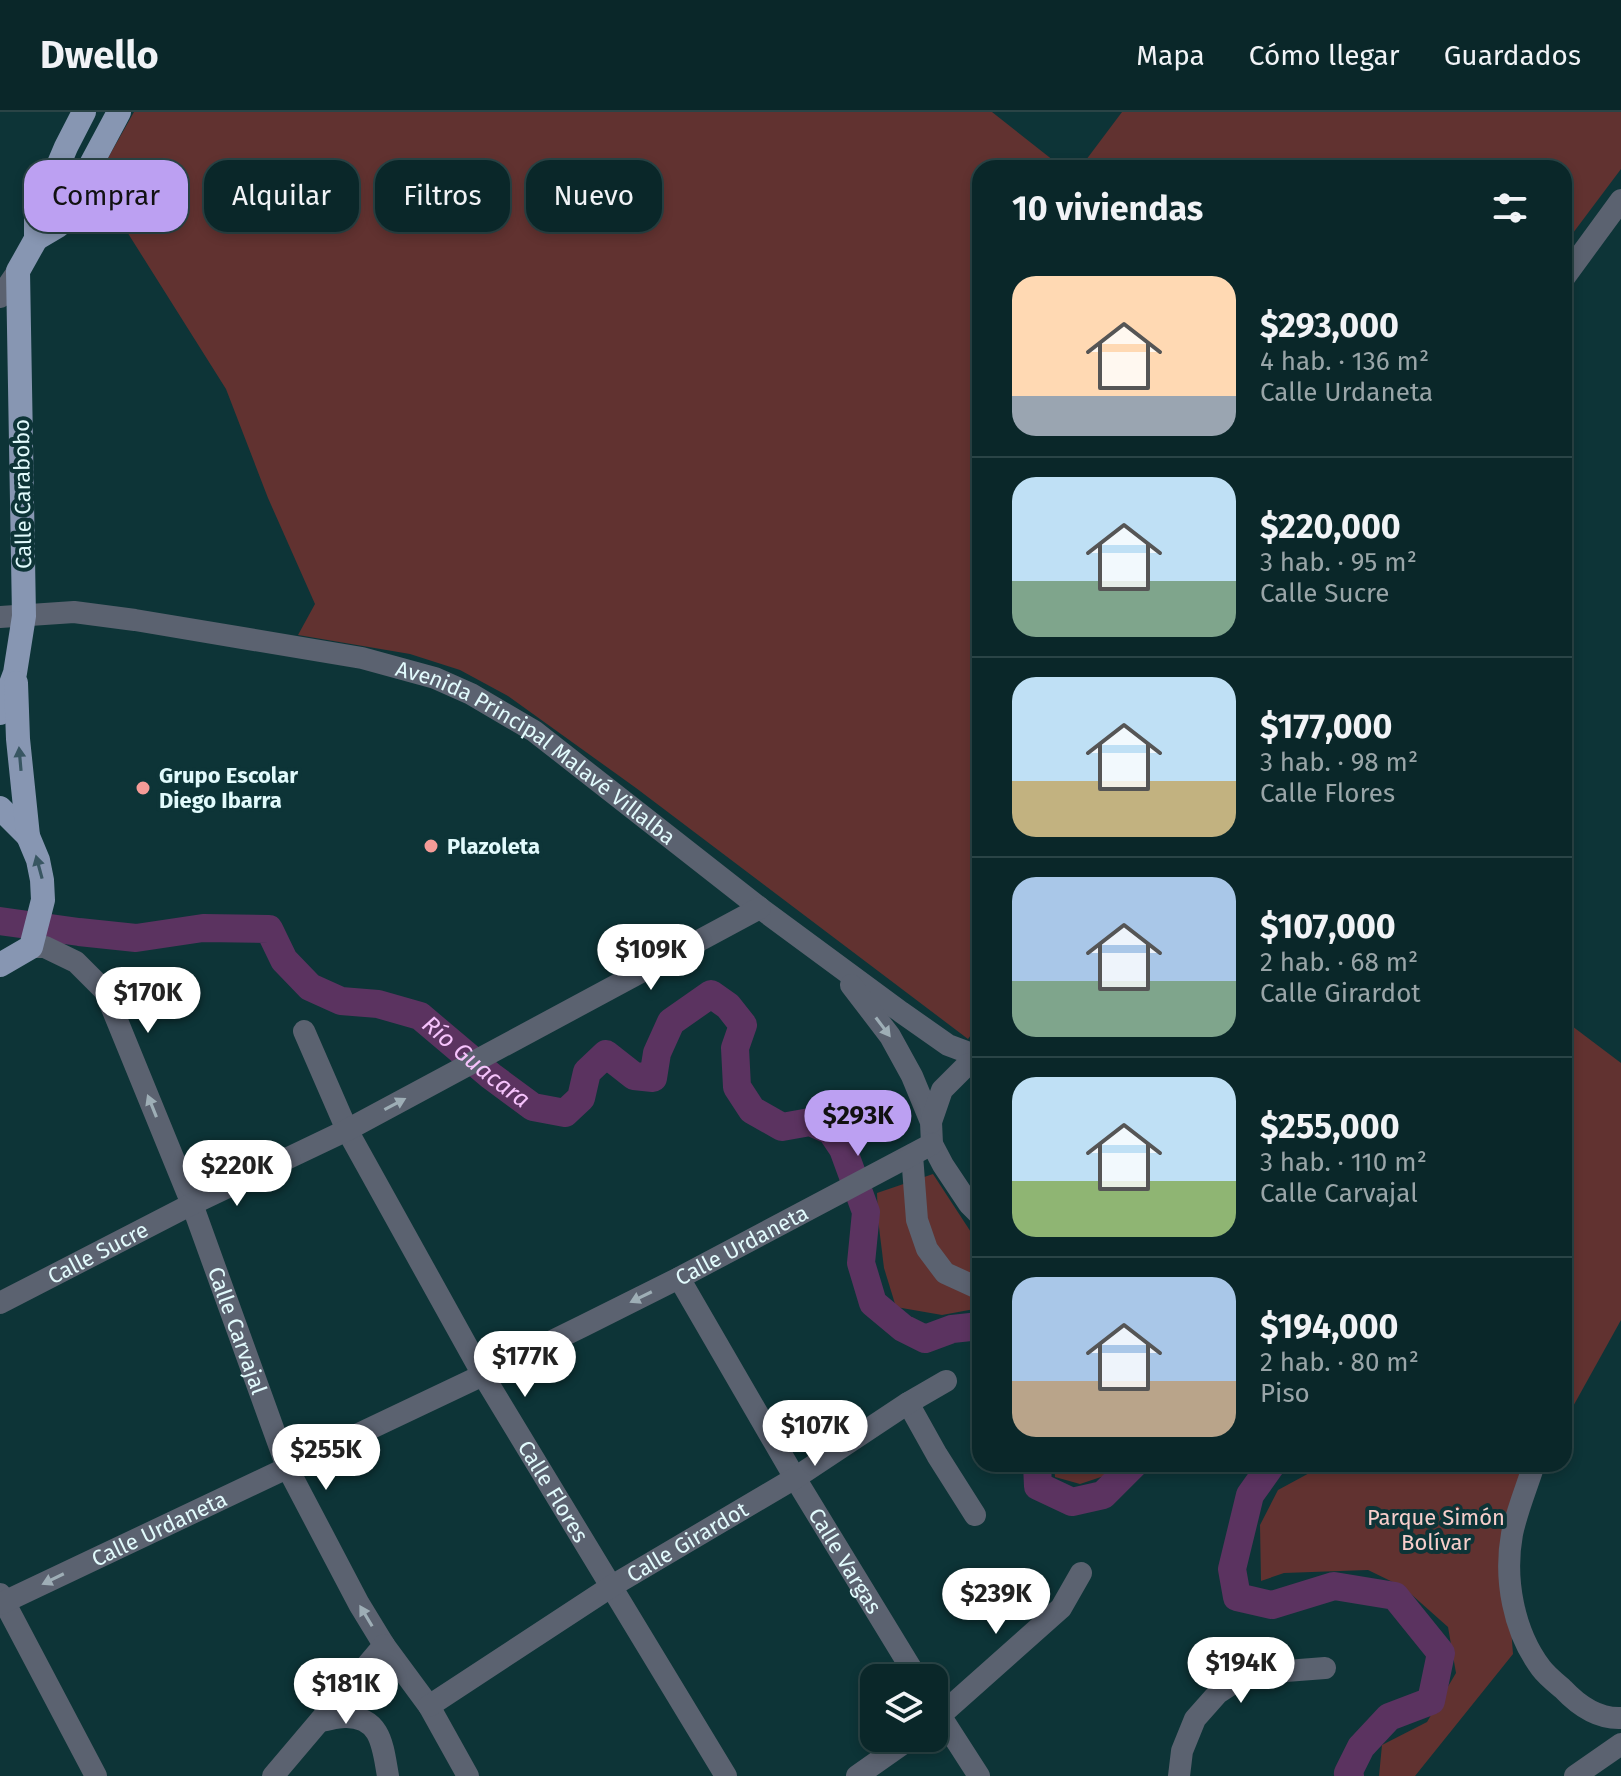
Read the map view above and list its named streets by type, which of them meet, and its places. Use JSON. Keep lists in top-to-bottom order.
{
  "streets": {
    "main road": ["Calle Carabobo"],
    "street": [
      "Avenida Principal Malavé Villalba",
      "Calle Urdaneta",
      "Calle Sucre",
      "Calle Carvajal",
      "Calle Flores",
      "Calle Girardot",
      "Calle Vargas"
    ]
  },
  "crossings": [
    ["Calle Carabobo", "Avenida Principal Malavé Villalba"],
    ["Avenida Principal Malavé Villalba", "Calle Sucre"],
    ["Calle Urdaneta", "Calle Carvajal"],
    ["Calle Urdaneta", "Calle Flores"],
    ["Calle Urdaneta", "Calle Vargas"],
    ["Calle Sucre", "Calle Carvajal"],
    ["Calle Sucre", "Calle Flores"],
    ["Calle Carvajal", "Calle Girardot"],
    ["Calle Flores", "Calle Girardot"],
    ["Calle Girardot", "Calle Vargas"]
  ],
  "one_way": ["Calle Urdaneta", "Calle Sucre", "Calle Carvajal"],
  "water": ["Río Guacara"],
  "parks": ["Parque Simón Bolívar"],
  "places": ["Grupo Escolar Diego Ibarra", "Plazoleta"],
  "page": {
    "header": "Dwello",
    "nav": ["Mapa", "Cómo llegar", "Guardados"],
    "chip": [
      "Comprar",
      "Alquilar",
      "Filtros",
      "Nuevo"
    ],
    "heading": "10 viviendas",
    "list": [
      {
        "name": "$293,000",
        "note": "4 hab. · 136 m² · Calle Urdaneta"
      },
      {
        "name": "$220,000",
        "note": "3 hab. · 95 m² · Calle Sucre"
      },
      {
        "name": "$177,000",
        "note": "3 hab. · 98 m² · Calle Flores"
      },
      {
        "name": "$107,000",
        "note": "2 hab. · 68 m² · Calle Girardot"
      },
      {
        "name": "$255,000",
        "note": "3 hab. · 110 m² · Calle Carvajal"
      },
      {
        "name": "$194,000",
        "note": "2 hab. · 80 m² · Piso"
      }
    ],
    "price": [
      "$109K",
      "$170K",
      "$293K",
      "$220K",
      "$177K",
      "$107K",
      "$255K",
      "$239K",
      "$194K",
      "$181K"
    ]
  }
}
